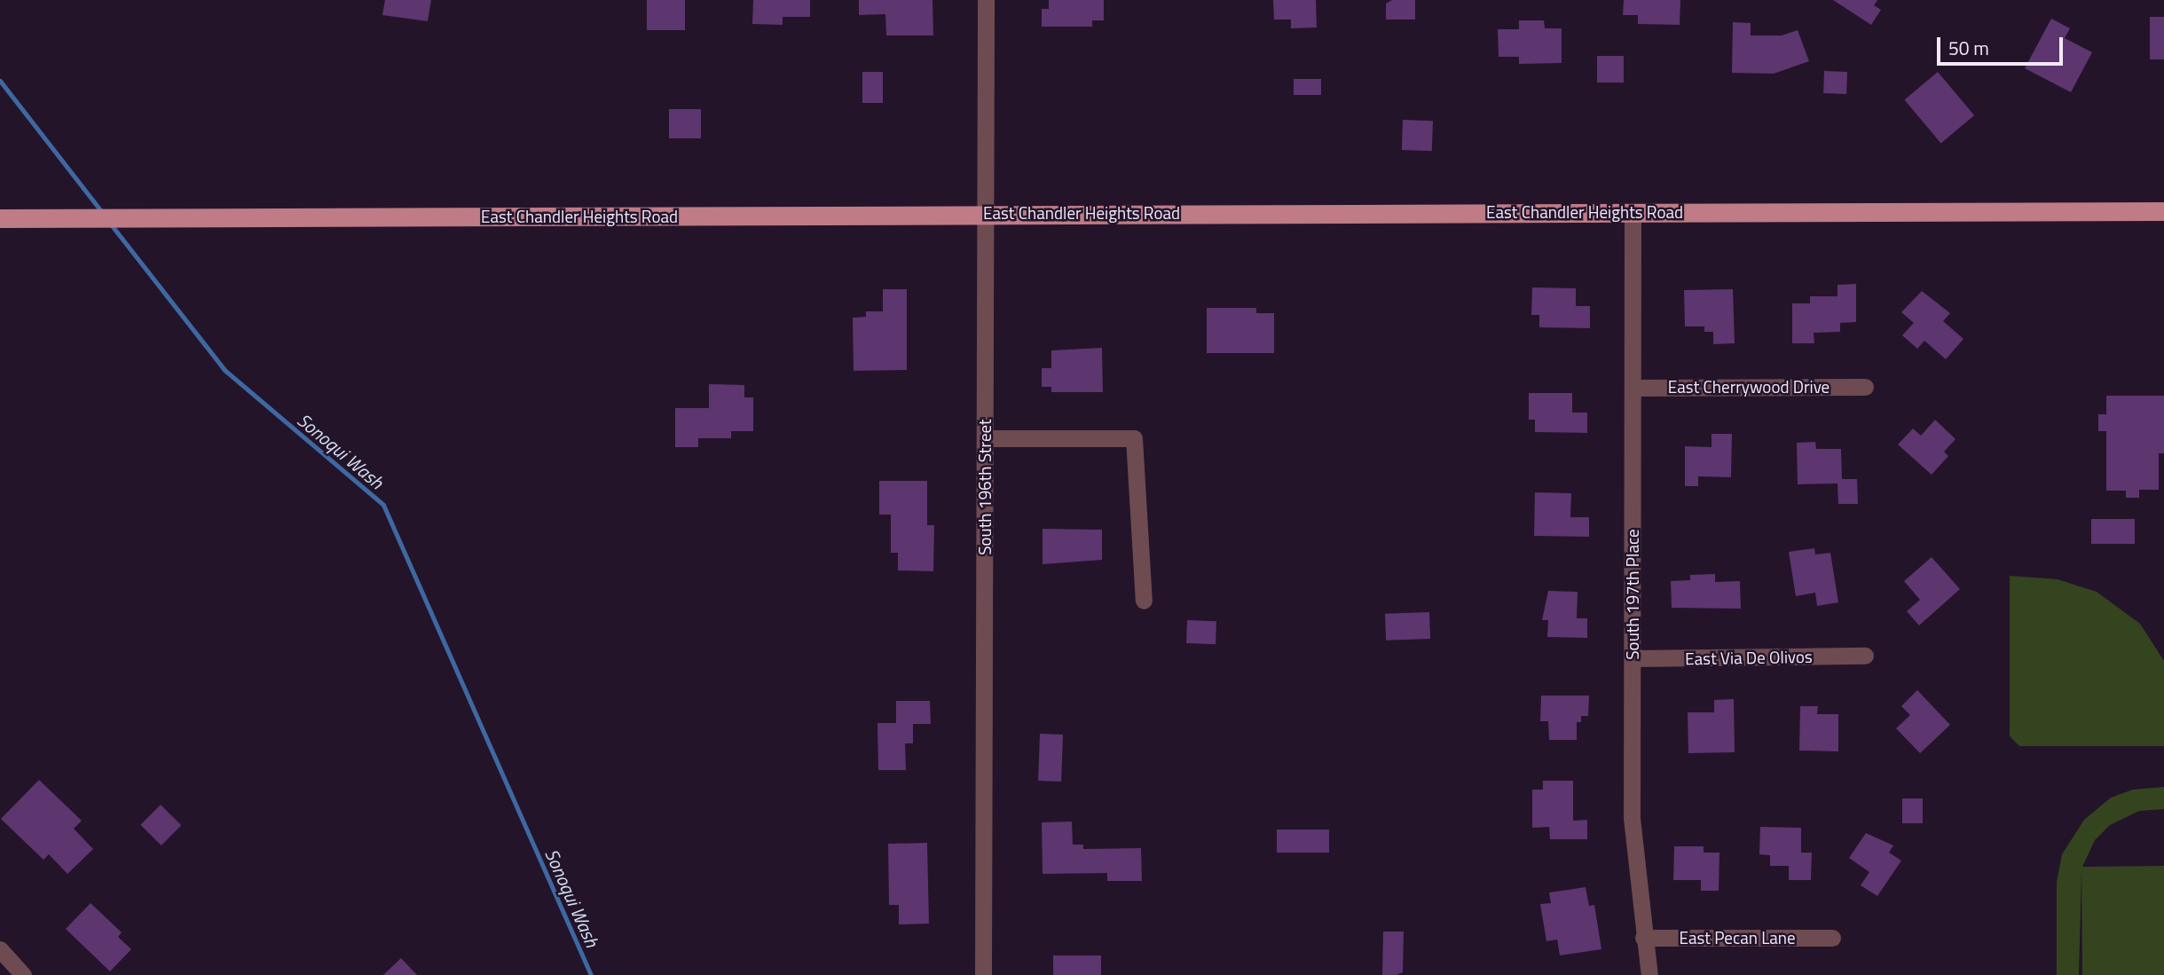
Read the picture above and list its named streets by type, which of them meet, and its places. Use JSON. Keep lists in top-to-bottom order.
{
  "streets": {
    "main road": ["East Chandler Heights Road"],
    "street": [
      "East Cherrywood Drive",
      "South 196th Street",
      "South 197th Place",
      "East Via De Olivos",
      "East Pecan Lane"
    ]
  },
  "crossings": [
    ["East Chandler Heights Road", "South 196th Street"],
    ["East Chandler Heights Road", "South 197th Place"],
    ["East Cherrywood Drive", "South 197th Place"],
    ["South 197th Place", "East Via De Olivos"],
    ["South 197th Place", "East Pecan Lane"]
  ],
  "water": ["Sonoqui Wash"],
  "scale_bar": "50 m"
}
